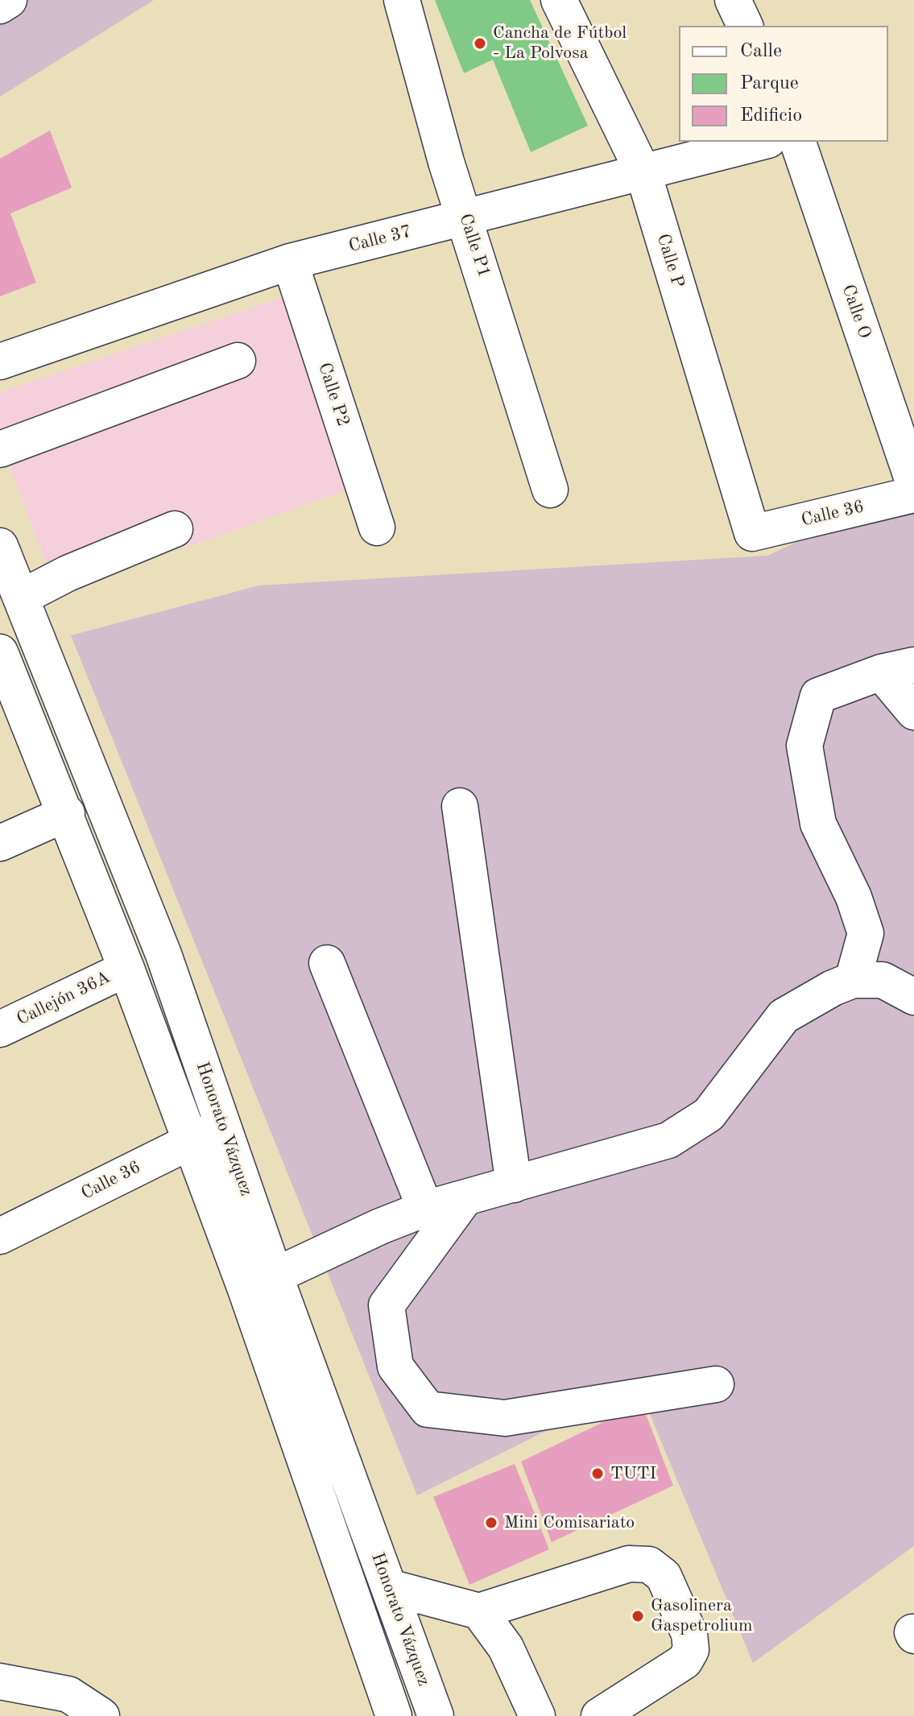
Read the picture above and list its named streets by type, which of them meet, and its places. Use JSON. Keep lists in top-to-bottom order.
{
  "streets": {
    "street": [
      "Calle 37",
      "Calle P1",
      "Calle P",
      "Calle O",
      "Calle P2",
      "Calle 36",
      "Callejón 36A",
      "Honorato Vázquez"
    ]
  },
  "crossings": [
    ["Calle 37", "Calle P1"],
    ["Calle 37", "Calle P"],
    ["Calle 37", "Calle P2"],
    ["Calle P", "Calle 36"],
    ["Calle 36", "Honorato Vázquez"],
    ["Callejón 36A", "Honorato Vázquez"]
  ],
  "places": [
    "Cancha de Fútbol - La Polvosa",
    "TUTI",
    "Mini Comisariato",
    "Gasolinera Gaspetrolium"
  ],
  "legend": ["Calle", "Parque", "Edificio"]
}
